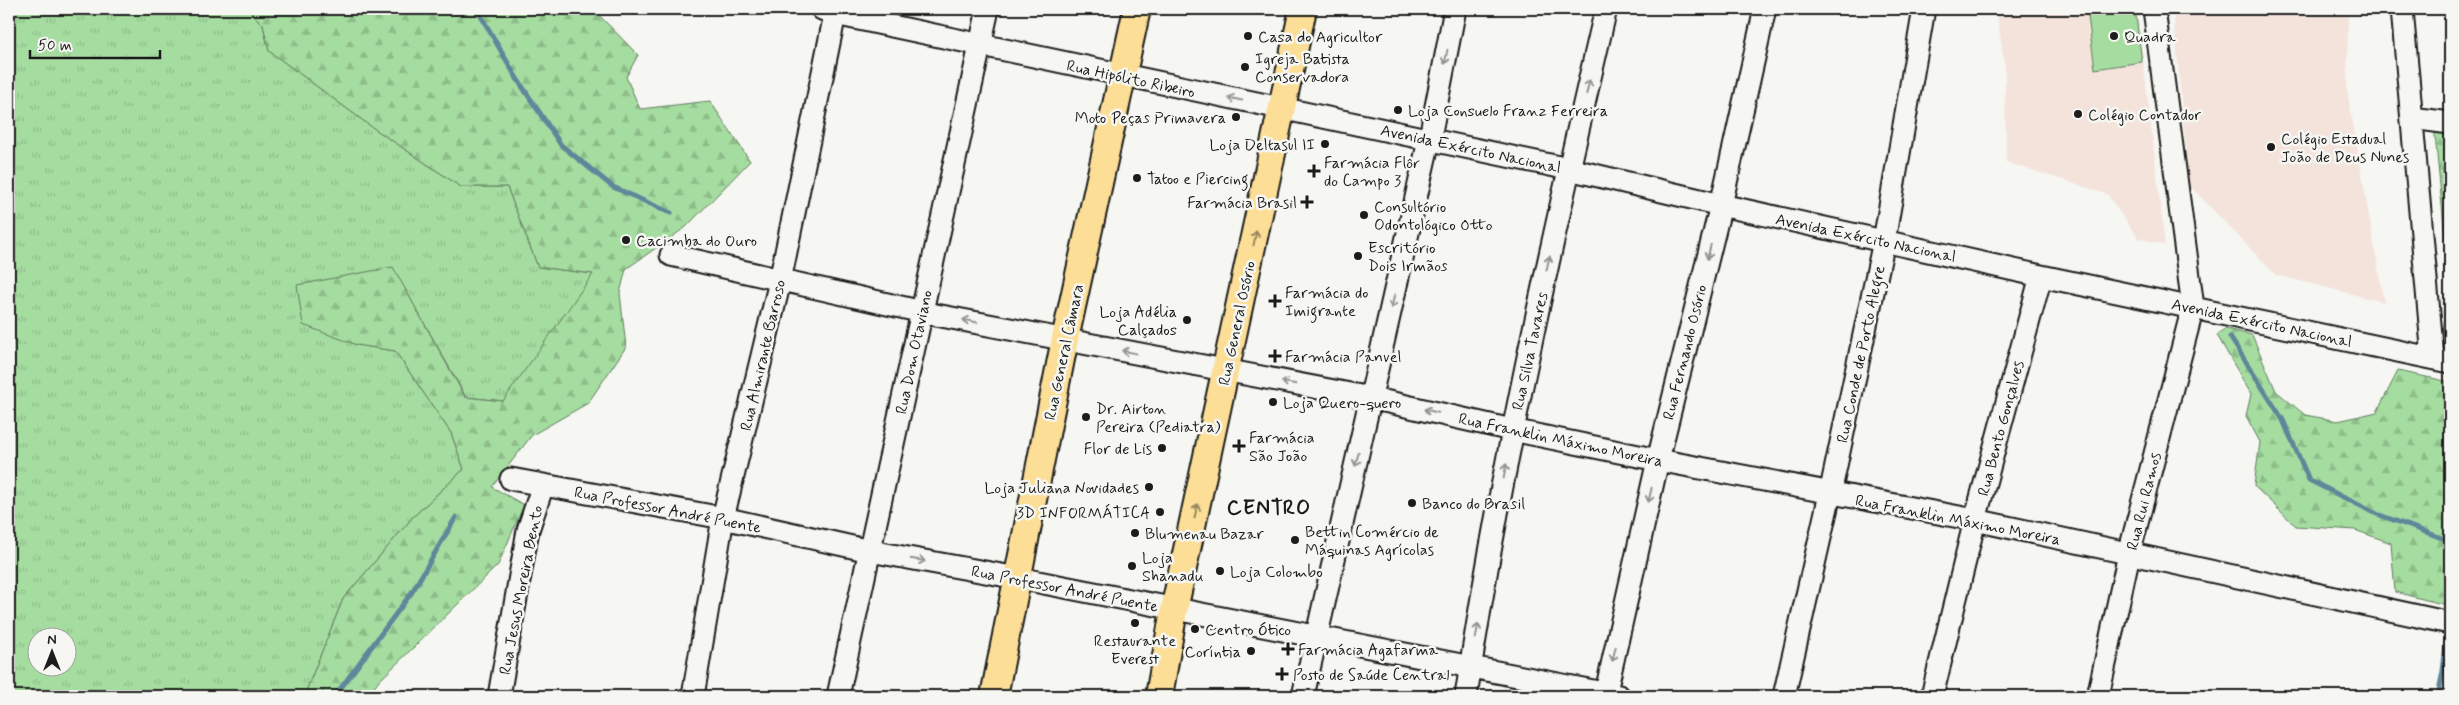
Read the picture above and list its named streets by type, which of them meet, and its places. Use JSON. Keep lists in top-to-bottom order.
{
  "streets": {
    "main road": ["Rua General Osório", "Rua General Câmara"],
    "street": [
      "Rua Hipólito Ribeiro",
      "Avenida Exército Nacional",
      "Rua Silva Tavares",
      "Rua Dom Otaviano",
      "Rua Fernando Osório",
      "Rua Conde de Porto Alegre",
      "Rua Almirante Barroso",
      "Rua Bento Gonçalves",
      "Rua Franklin Máximo Moreira",
      "Rua Rui Ramos",
      "Rua Professor André Puente",
      "Rua Jesus Moreira Bento"
    ]
  },
  "crossings": [
    ["Rua Hipólito Ribeiro", "Avenida Exército Nacional"],
    ["Rua Hipólito Ribeiro", "Rua General Osório"],
    ["Rua Hipólito Ribeiro", "Rua Dom Otaviano"],
    ["Rua Hipólito Ribeiro", "Rua General Câmara"],
    ["Rua Hipólito Ribeiro", "Rua Almirante Barroso"],
    ["Avenida Exército Nacional", "Rua General Osório"],
    ["Avenida Exército Nacional", "Rua Silva Tavares"],
    ["Avenida Exército Nacional", "Rua Fernando Osório"],
    ["Avenida Exército Nacional", "Rua Conde de Porto Alegre"],
    ["Avenida Exército Nacional", "Rua Bento Gonçalves"],
    ["Avenida Exército Nacional", "Rua Rui Ramos"],
    ["Rua General Osório", "Rua Franklin Máximo Moreira"],
    ["Rua General Osório", "Rua Professor André Puente"],
    ["Rua Silva Tavares", "Rua Franklin Máximo Moreira"],
    ["Rua Silva Tavares", "Rua Professor André Puente"],
    ["Rua Dom Otaviano", "Rua Franklin Máximo Moreira"],
    ["Rua Dom Otaviano", "Rua Professor André Puente"],
    ["Rua General Câmara", "Rua Franklin Máximo Moreira"],
    ["Rua General Câmara", "Rua Professor André Puente"],
    ["Rua Fernando Osório", "Rua Franklin Máximo Moreira"],
    ["Rua Fernando Osório", "Rua Professor André Puente"],
    ["Rua Conde de Porto Alegre", "Rua Franklin Máximo Moreira"],
    ["Rua Almirante Barroso", "Rua Franklin Máximo Moreira"],
    ["Rua Almirante Barroso", "Rua Professor André Puente"],
    ["Rua Bento Gonçalves", "Rua Franklin Máximo Moreira"],
    ["Rua Franklin Máximo Moreira", "Rua Rui Ramos"],
    ["Rua Professor André Puente", "Rua Jesus Moreira Bento"]
  ],
  "one_way": ["Rua Hipólito Ribeiro", "Rua General Osório", "Rua Fernando Osório"],
  "districts": ["CENTRO"],
  "places": {
    "other": [
      "Casa do Agricultor",
      "Quadra",
      "Igreja Batista Conservadora",
      "Loja Consuelo Franz Ferreira",
      "Colégio Contador",
      "Moto Peças Primavera",
      "Loja Deltasul II",
      "Colégio Estadual João de Deus Nunes",
      "Tatoo e Piercing",
      "Consultório Odontológico Otto",
      "Cacimba do Ouro",
      "Escritório Dois Irmãos",
      "Loja Adélia Calçados",
      "Loja Quero-quero",
      "Dr. Airton Pereira (Pediatra)",
      "Flor de Lis",
      "Loja Juliana Novidades",
      "Banco do Brasil",
      "3D INFORMÁTICA",
      "Blumenau Bazar",
      "Bettin Comércio de Máquinas Agrícolas",
      "Loja Shanadu",
      "Loja Colombo",
      "Restaurante Everest",
      "Centro Ótico",
      "Coríntia"
    ],
    "health": [
      "Farmácia Flôr do Campo 3",
      "Farmácia Brasil",
      "Farmácia do Imigrante",
      "Farmácia Panvel",
      "Farmácia São João",
      "Farmácia Agafarma",
      "Posto de Saúde Central"
    ]
  },
  "scale_bar": "50 m",
  "north": "top"
}
